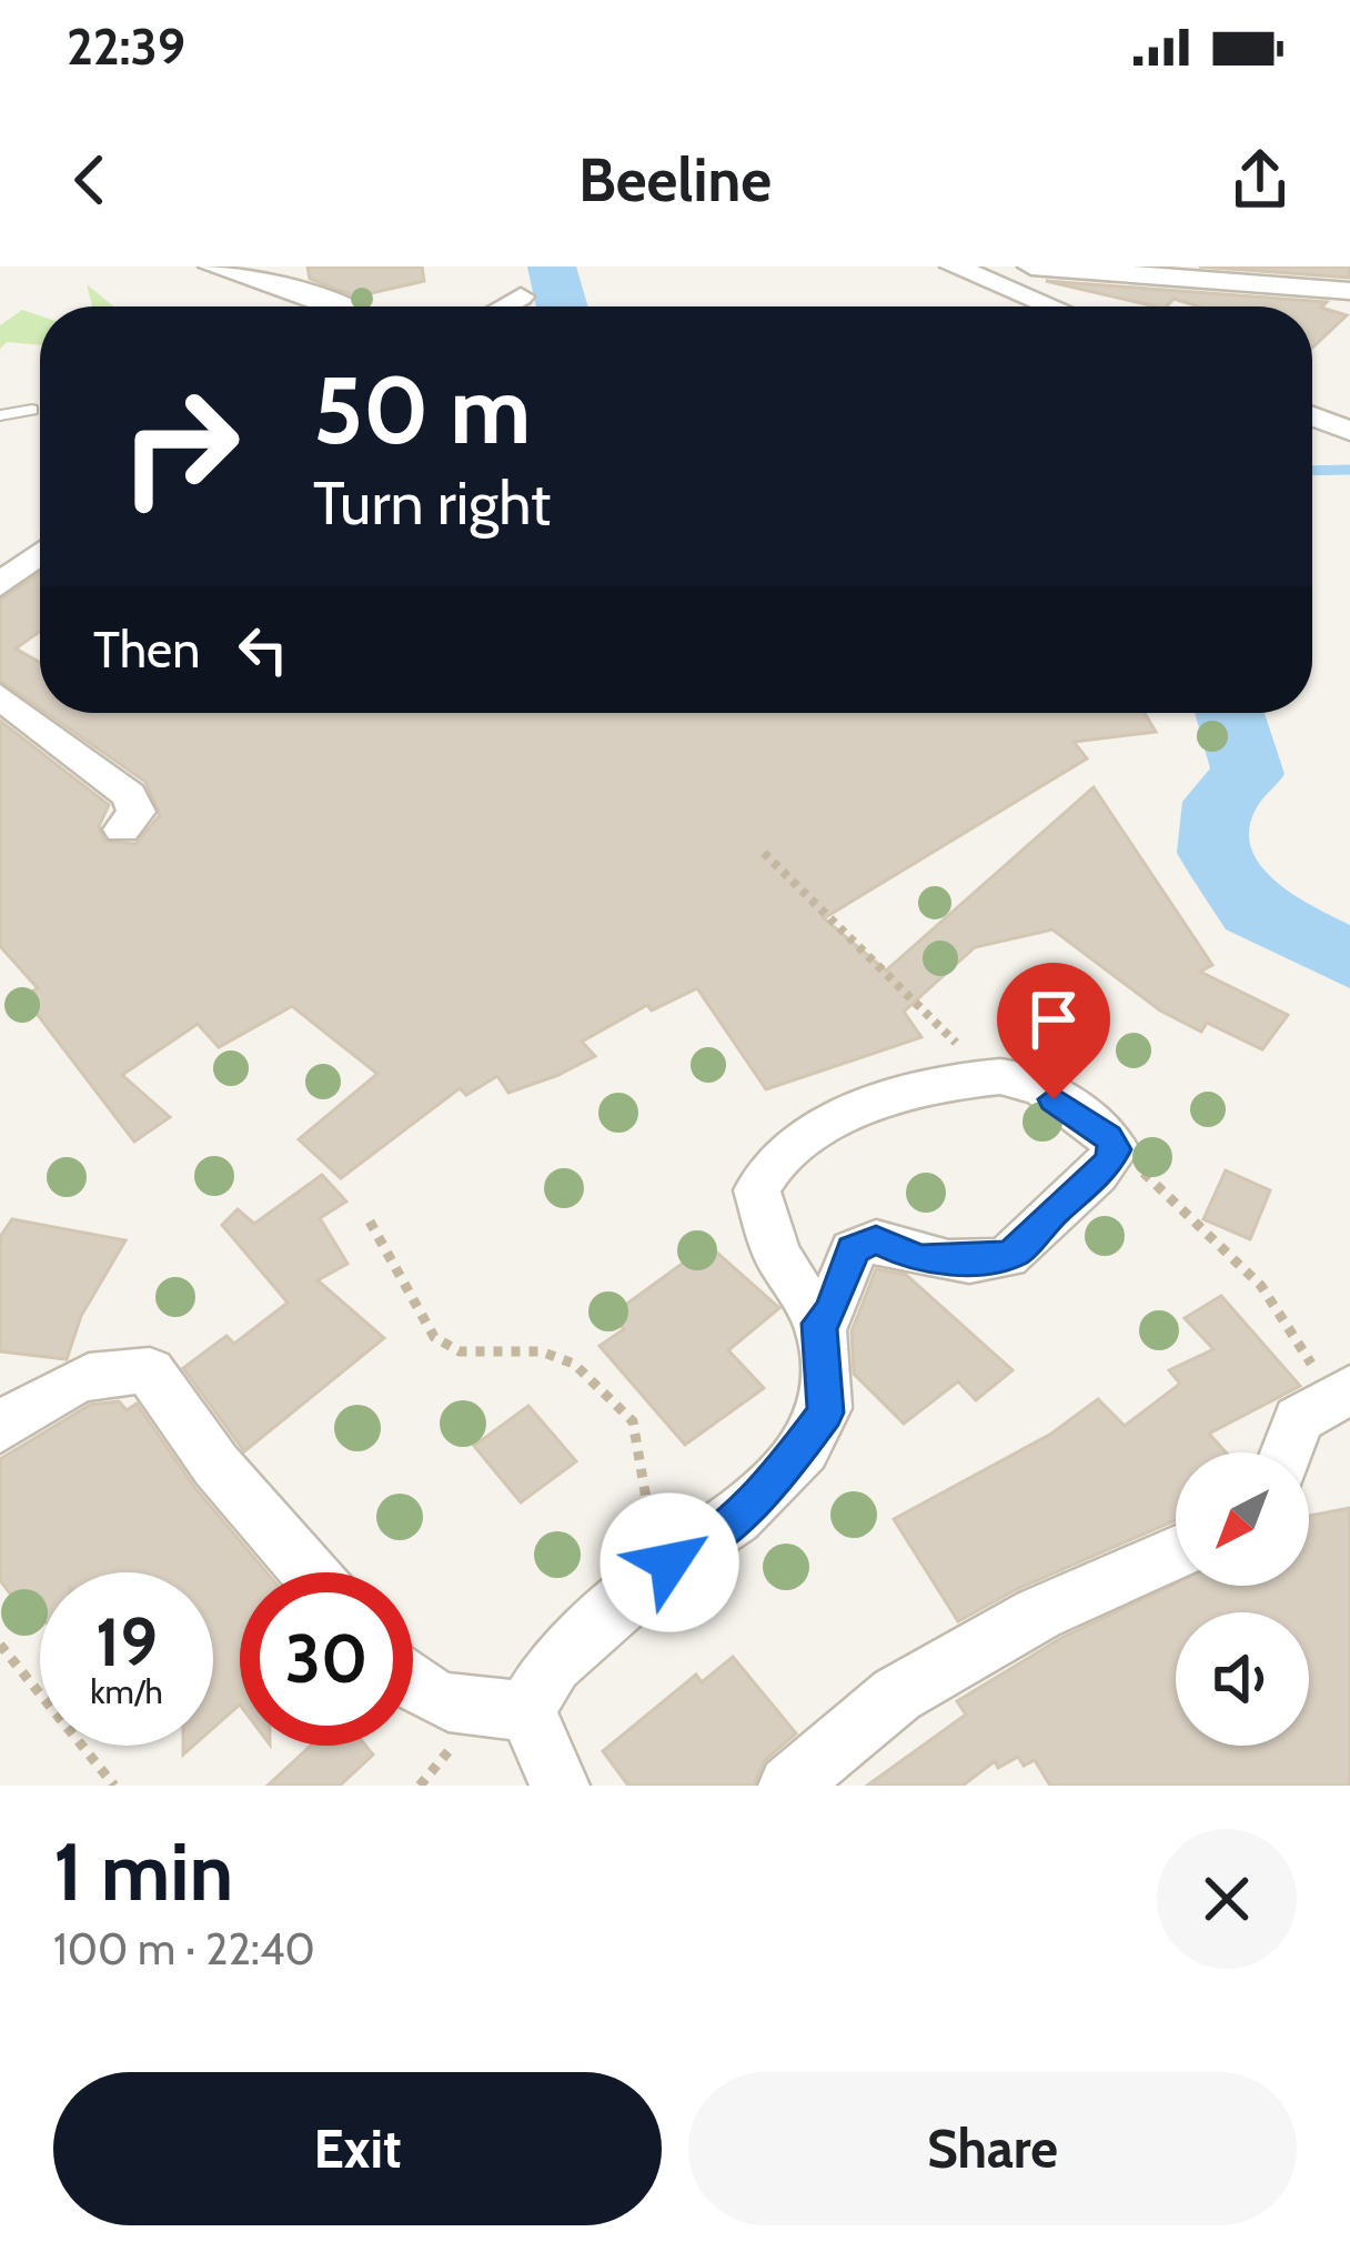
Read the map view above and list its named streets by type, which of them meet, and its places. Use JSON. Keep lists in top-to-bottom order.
{
  "north": "bottom left",
  "page": {
    "status": "22:39",
    "header": "Beeline",
    "turn": ["50 m", "Turn right"],
    "then": "Then",
    "speed": "19 km/h",
    "limit": "30",
    "heading": ["1 min", "100 m · 22:40"],
    "buttons": ["Exit", "Share"]
  }
}
